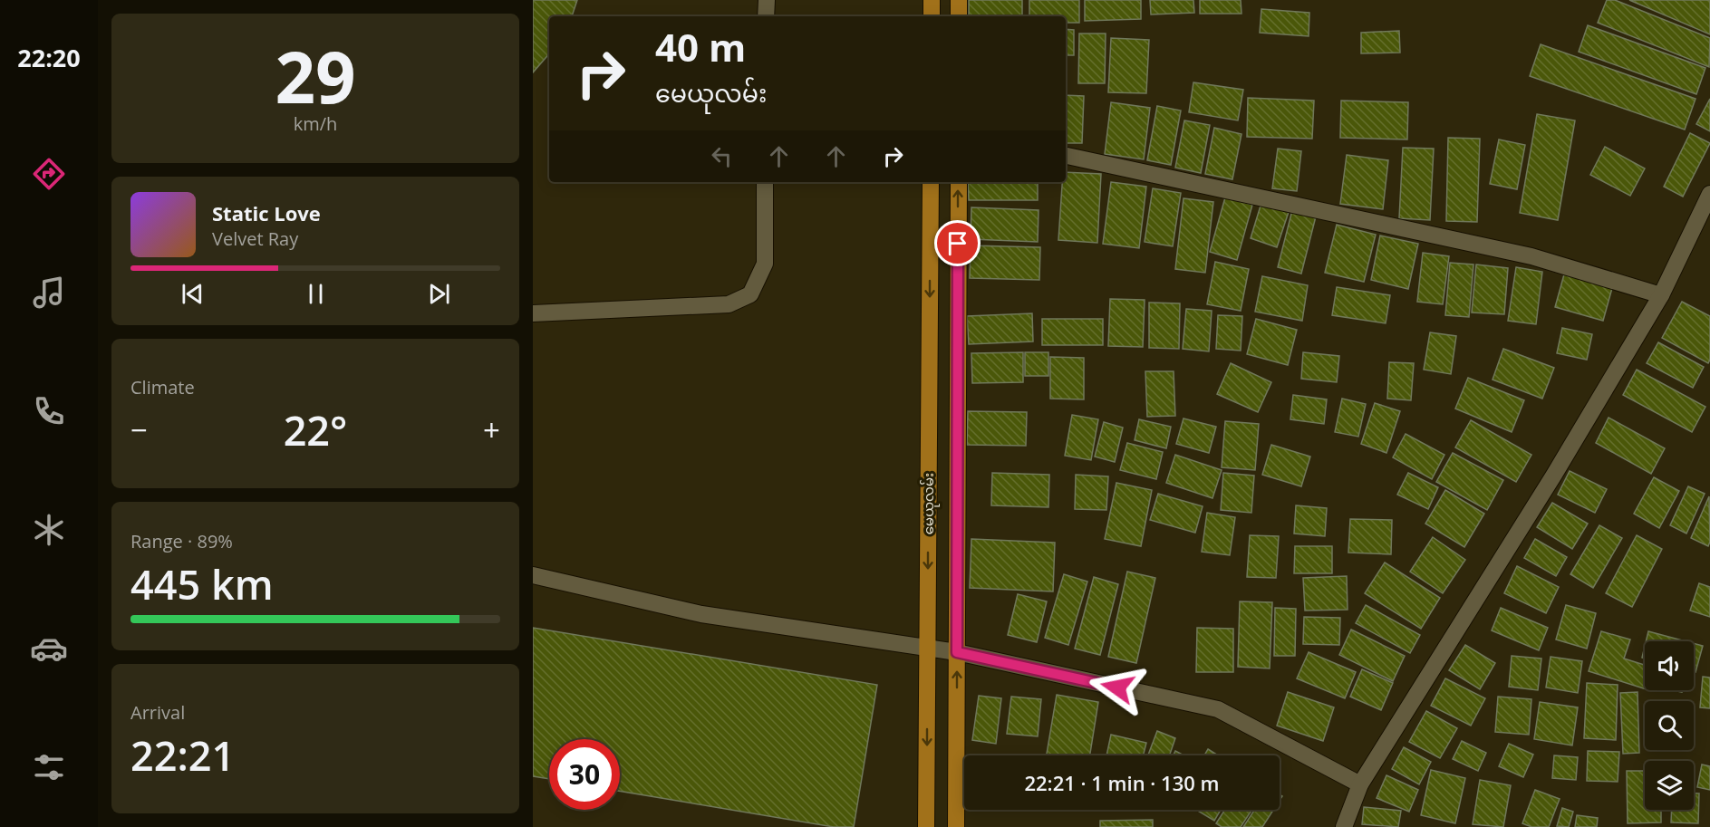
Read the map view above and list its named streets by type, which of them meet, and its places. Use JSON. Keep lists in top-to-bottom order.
{
  "streets": {
    "main road": ["မေယုလမ်း"]
  },
  "page": {
    "tabs": "22:20",
    "tile": [
      ["29", "km/h"],
      "Climate",
      ["Range · 89%", "445 km"],
      ["Arrival", "22:21"]
    ],
    "turn": ["40 m", "မေယုလမ်း"],
    "song": ["Static Love", "Velvet Ray"],
    "heat": ["−", "22°", "+"],
    "limit": "30",
    "trip": "22:21 · 1 min · 130 m"
  }
}
